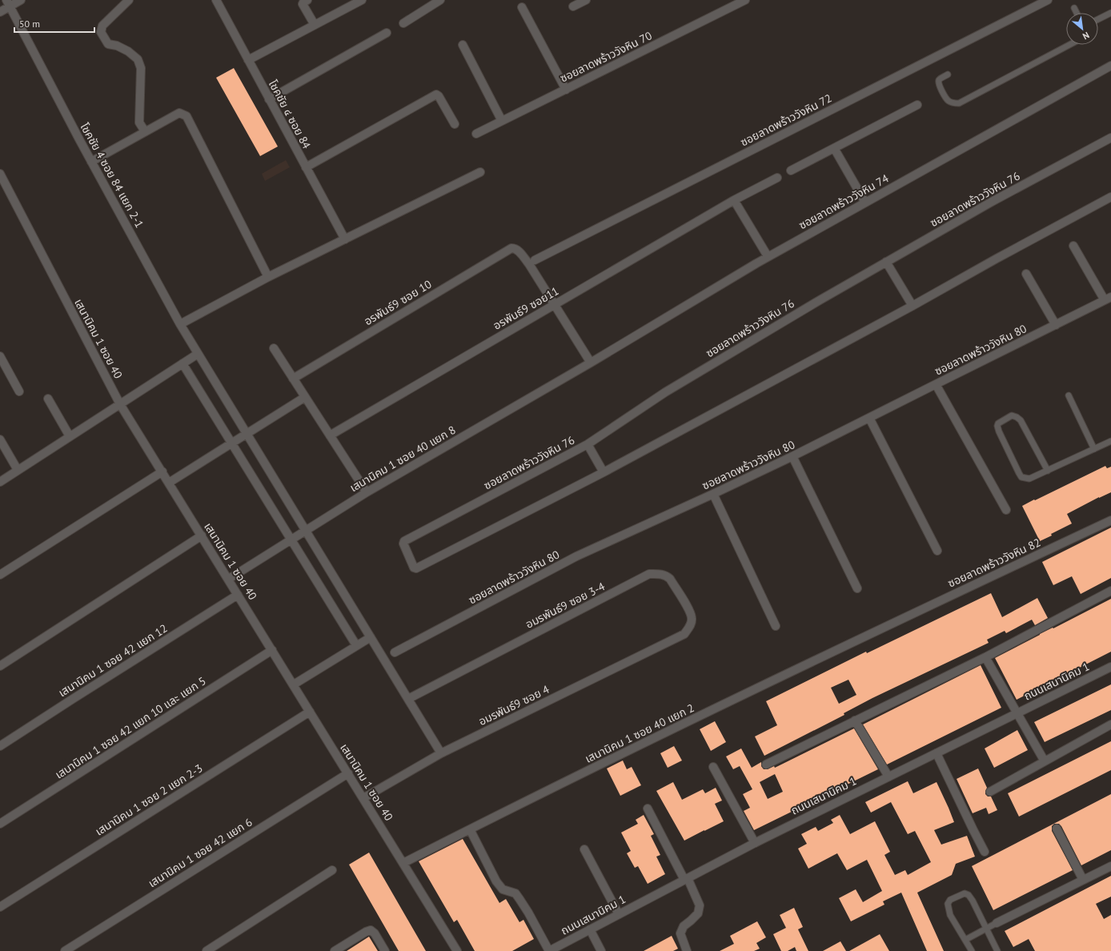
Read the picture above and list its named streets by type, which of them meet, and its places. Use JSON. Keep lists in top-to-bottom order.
{
  "streets": {
    "street": [
      "ซอยลาดพร้าววังหิน 70",
      "โชคชัย ๔ ซอย 84",
      "ซอยลาดพร้าววังหิน 72",
      "โชคชัย 4 ซอย 84 แยก 2-1",
      "ซอยลาดพร้าววังหิน 76",
      "ซอยลาดพร้าววังหิน 74",
      "อรพันธ์9 ซอย 10",
      "อรพันธ์9 ซอย11",
      "เสนานิคม 1 ซอย 40",
      "ซอยลาดพร้าววังหิน 80",
      "เสนานิคม 1 ซอย 40 แยก 8",
      "ซอยลาดพร้าววังหิน 82",
      "อมรพันธ์9 ซอย 3-4",
      "เสนานิคม 1 ซอย 42 แยก 12",
      "ถนนเสนานิคม 1",
      "อมรพันธ์9 ซอย 4",
      "เสนานิคม 1 ซอย 42 แยก 10 และ แยก 5",
      "เสนานิคม 1 ซอย 40 แยก 2",
      "เสนานิคม 1 ซอย 2 แยก 2-3",
      "เสนานิคม 1 ซอย 42 แยก 6"
    ]
  },
  "crossings": [
    ["โชคชัย 4 ซอย 84 แยก 2-1", "เสนานิคม 1 ซอย 40 แยก 8"],
    ["โชคชัย 4 ซอย 84 แยก 2-1", "อมรพันธ์9 ซอย 3-4"],
    ["โชคชัย 4 ซอย 84 แยก 2-1", "อมรพันธ์9 ซอย 4"],
    ["ซอยลาดพร้าววังหิน 74", "เสนานิคม 1 ซอย 40 แยก 8"],
    ["อรพันธ์9 ซอย 10", "อรพันธ์9 ซอย11"],
    ["เสนานิคม 1 ซอย 40", "เสนานิคม 1 ซอย 40 แยก 8"],
    ["เสนานิคม 1 ซอย 40", "เสนานิคม 1 ซอย 42 แยก 12"],
    ["เสนานิคม 1 ซอย 40", "อมรพันธ์9 ซอย 4"],
    ["เสนานิคม 1 ซอย 40", "เสนานิคม 1 ซอย 42 แยก 10 และ แยก 5"],
    ["เสนานิคม 1 ซอย 40", "เสนานิคม 1 ซอย 40 แยก 2"],
    ["เสนานิคม 1 ซอย 40", "เสนานิคม 1 ซอย 2 แยก 2-3"],
    ["เสนานิคม 1 ซอย 40", "เสนานิคม 1 ซอย 42 แยก 6"],
    ["ซอยลาดพร้าววังหิน 82", "เสนานิคม 1 ซอย 40 แยก 2"],
    ["อมรพันธ์9 ซอย 3-4", "อมรพันธ์9 ซอย 4"]
  ],
  "scale_bar": "50 m",
  "north": "bottom right"
}
